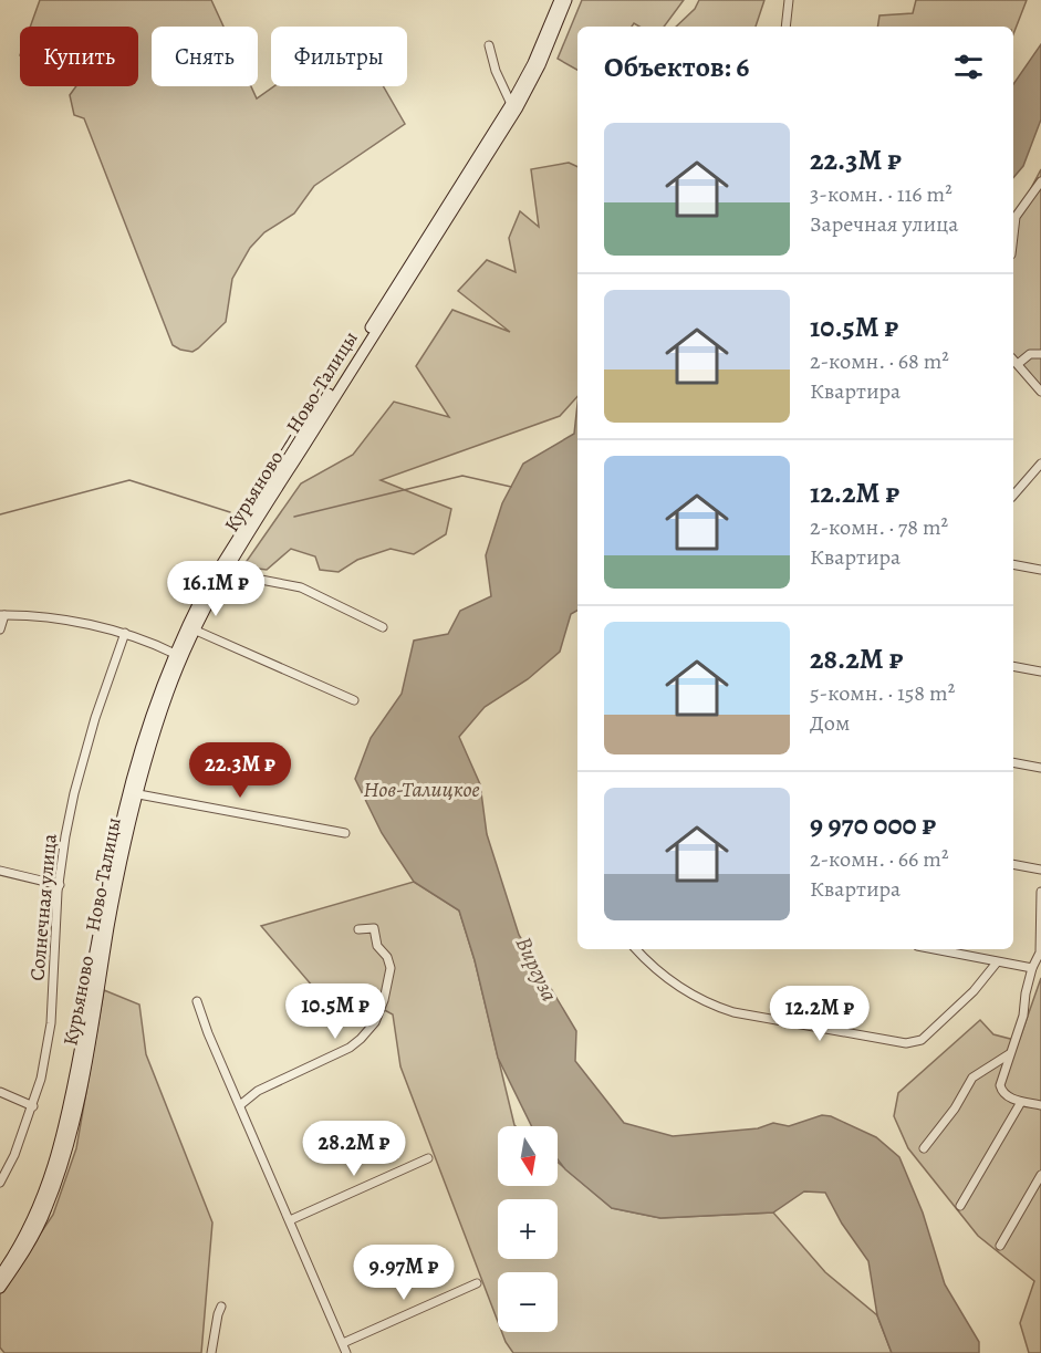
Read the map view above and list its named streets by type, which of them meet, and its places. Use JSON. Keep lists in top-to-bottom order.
{
  "streets": {
    "main road": ["Курьяново — Ново-Талицы"],
    "street": ["Солнечная улица"]
  },
  "water": ["Нов-Талицкое", "Виргуза"],
  "north": "bottom",
  "page": {
    "chip": ["Купить", "Снять", "Фильтры"],
    "heading": "Объектов: 6",
    "list": [
      {
        "name": "22.3M ₽",
        "note": "3-комн. · 116 m² · Заречная улица"
      },
      {
        "name": "10.5M ₽",
        "note": "2-комн. · 68 m² · Квартира"
      },
      {
        "name": "12.2M ₽",
        "note": "2-комн. · 78 m² · Квартира"
      },
      {
        "name": "28.2M ₽",
        "note": "5-комн. · 158 m² · Дом"
      },
      {
        "name": "9 970 000 ₽",
        "note": "2-комн. · 66 m² · Квартира"
      }
    ],
    "price": [
      "16.1M ₽",
      "22.3M ₽",
      "10.5M ₽",
      "12.2M ₽",
      "28.2M ₽",
      "9.97M ₽"
    ],
    "map_buttons": ["+", "−"]
  }
}
